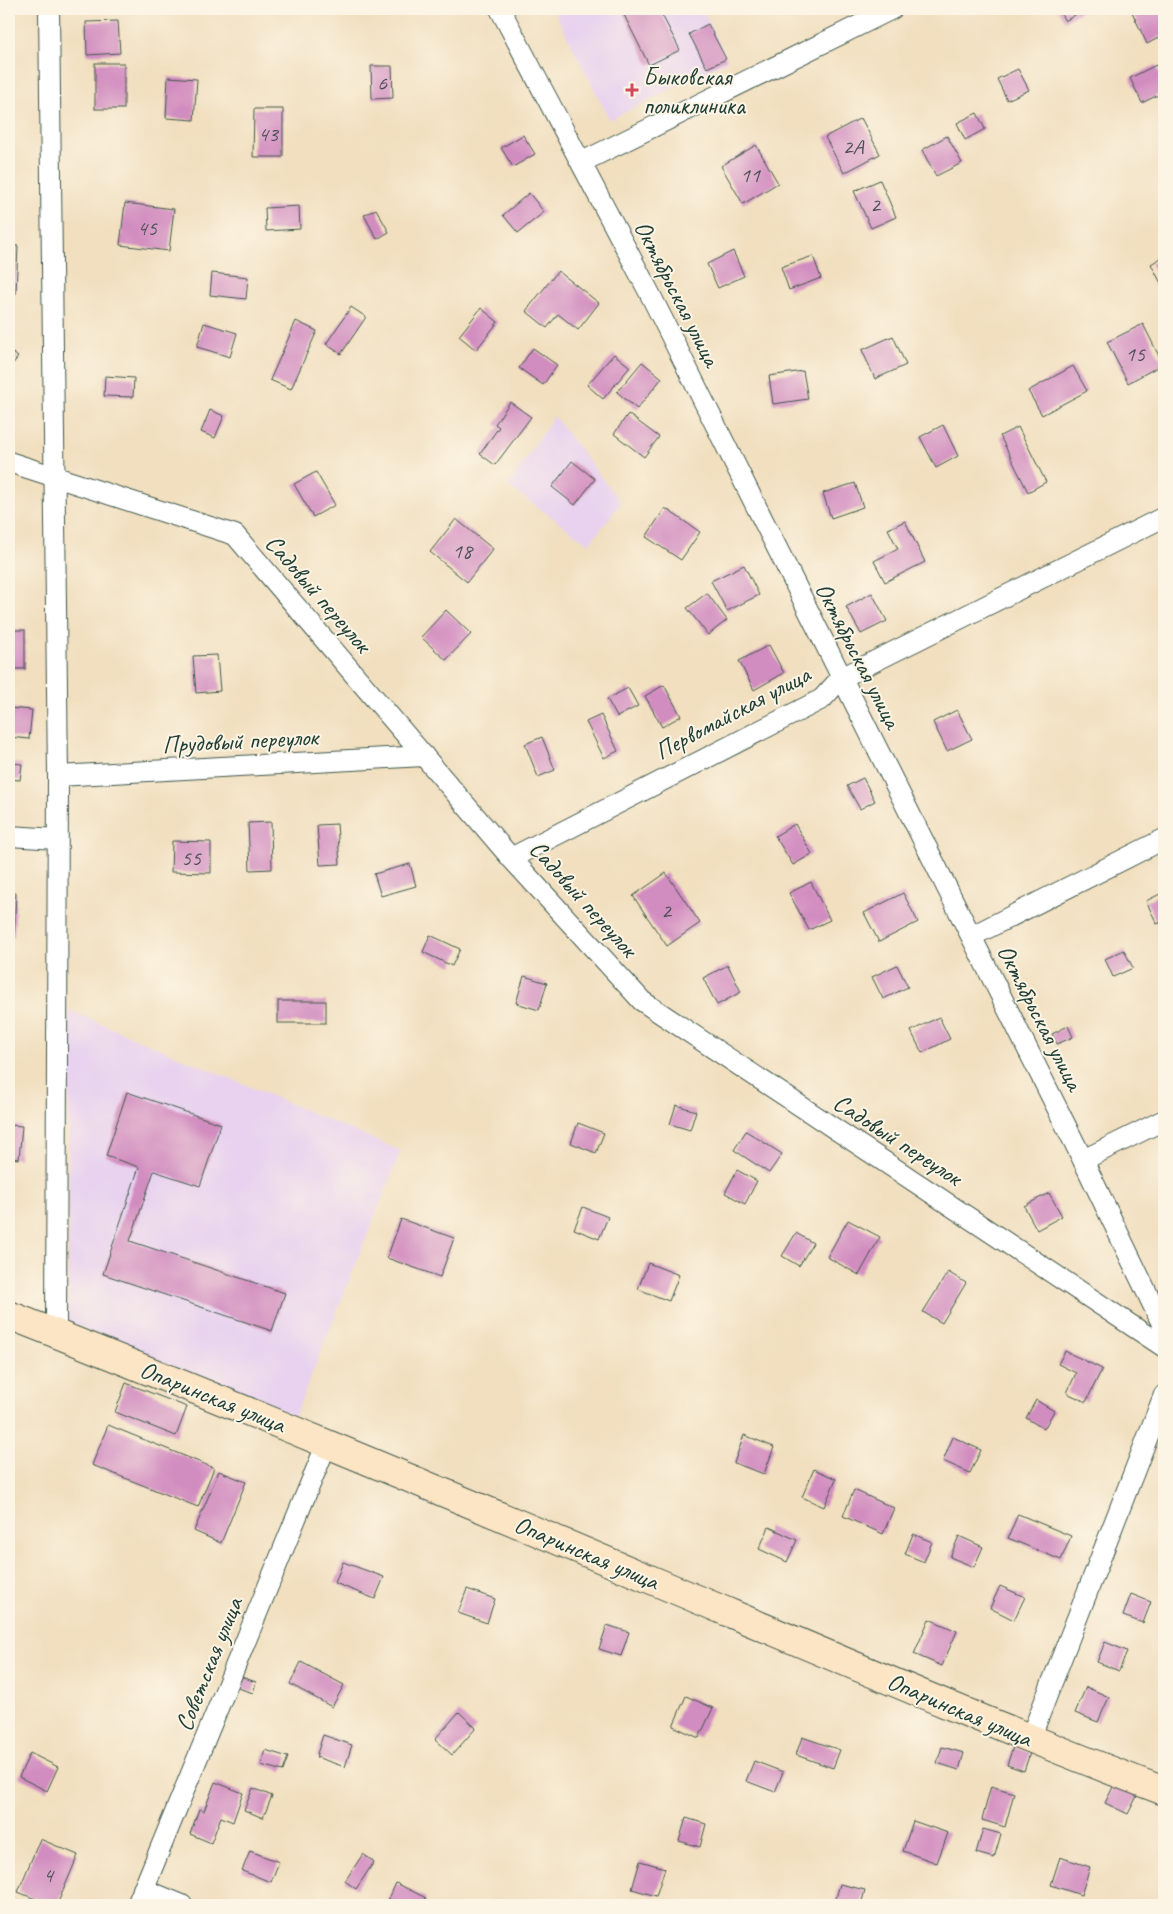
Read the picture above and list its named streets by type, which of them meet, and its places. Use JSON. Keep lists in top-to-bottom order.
{
  "streets": {
    "main road": ["Опаринская улица"],
    "street": [
      "Октябрьская улица",
      "Садовый переулок",
      "Первомайская улица",
      "Прудовый переулок",
      "Советская улица"
    ]
  },
  "crossings": [
    ["Октябрьская улица", "Первомайская улица"],
    ["Садовый переулок", "Первомайская улица"],
    ["Садовый переулок", "Прудовый переулок"],
    ["Опаринская улица", "Советская улица"]
  ],
  "places": {
    "health": ["Быковская поликлиника"]
  },
  "house_numbers": [
    "6",
    "43",
    "2А",
    "11",
    "2",
    "45",
    "15",
    "18",
    "55",
    "2",
    "4"
  ]
}
